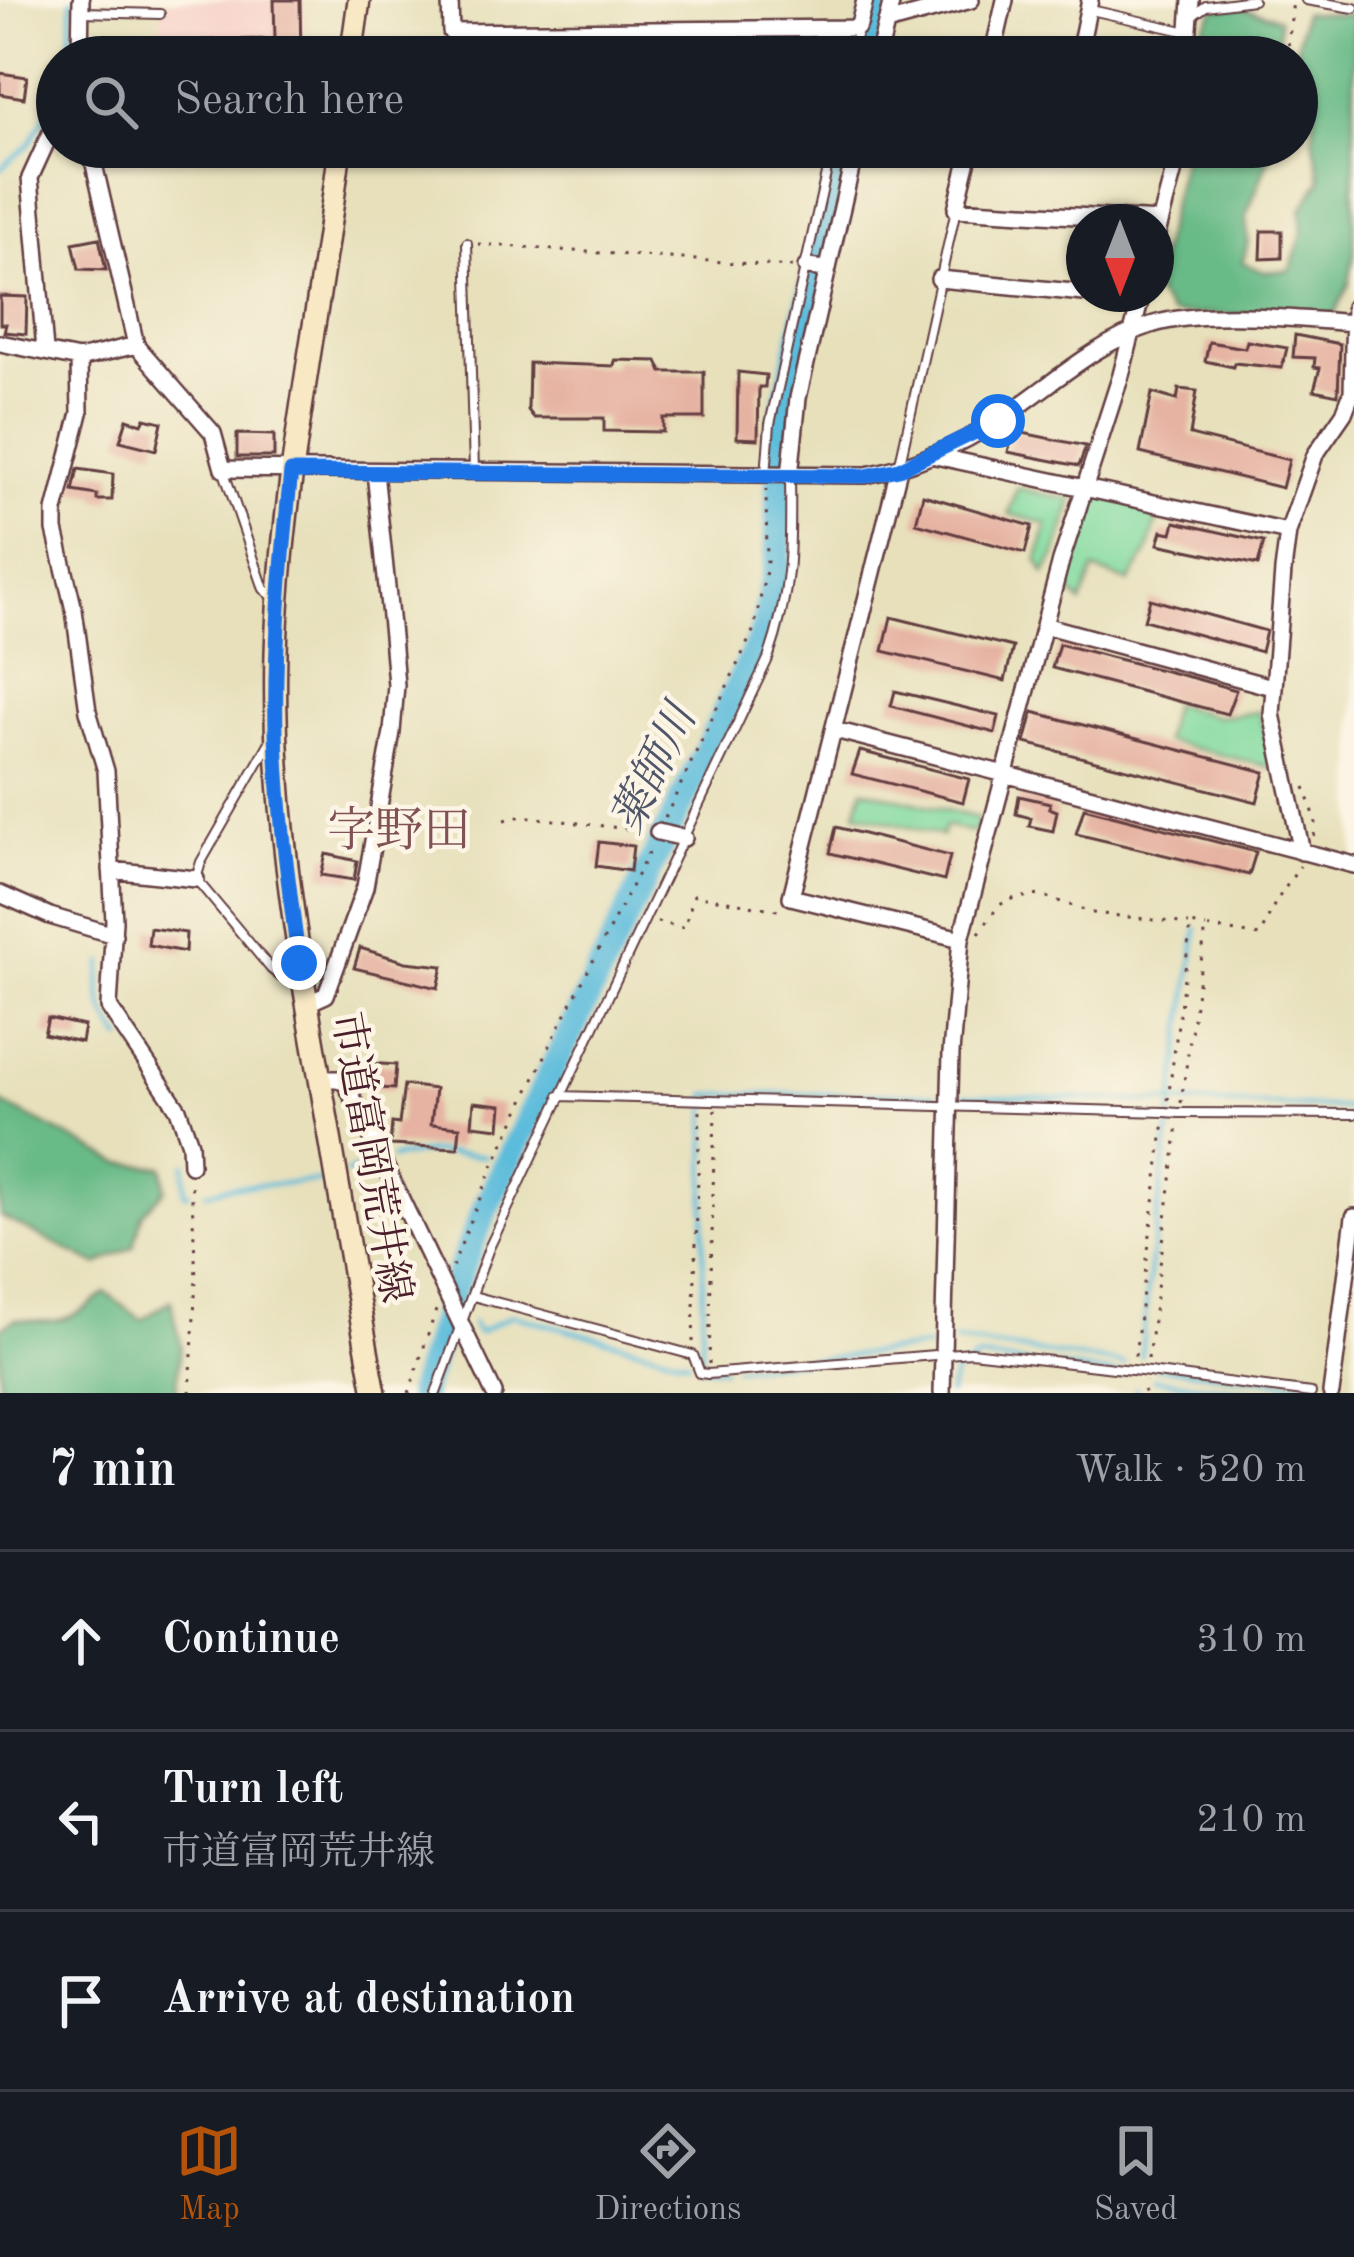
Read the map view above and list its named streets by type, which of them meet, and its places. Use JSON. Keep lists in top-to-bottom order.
{
  "streets": {
    "street": ["市道富岡荒井線"]
  },
  "districts": ["字野田"],
  "water": ["薬師川"],
  "north": "bottom",
  "page": {
    "search": "Search here",
    "heading": ["7 min", "Walk · 520 m"],
    "list": [
      ["Continue", "310 m"],
      ["Turn left", "市道富岡荒井線", "210 m"],
      "Arrive at destination"
    ],
    "nav": ["Map", "Directions", "Saved"]
  }
}
